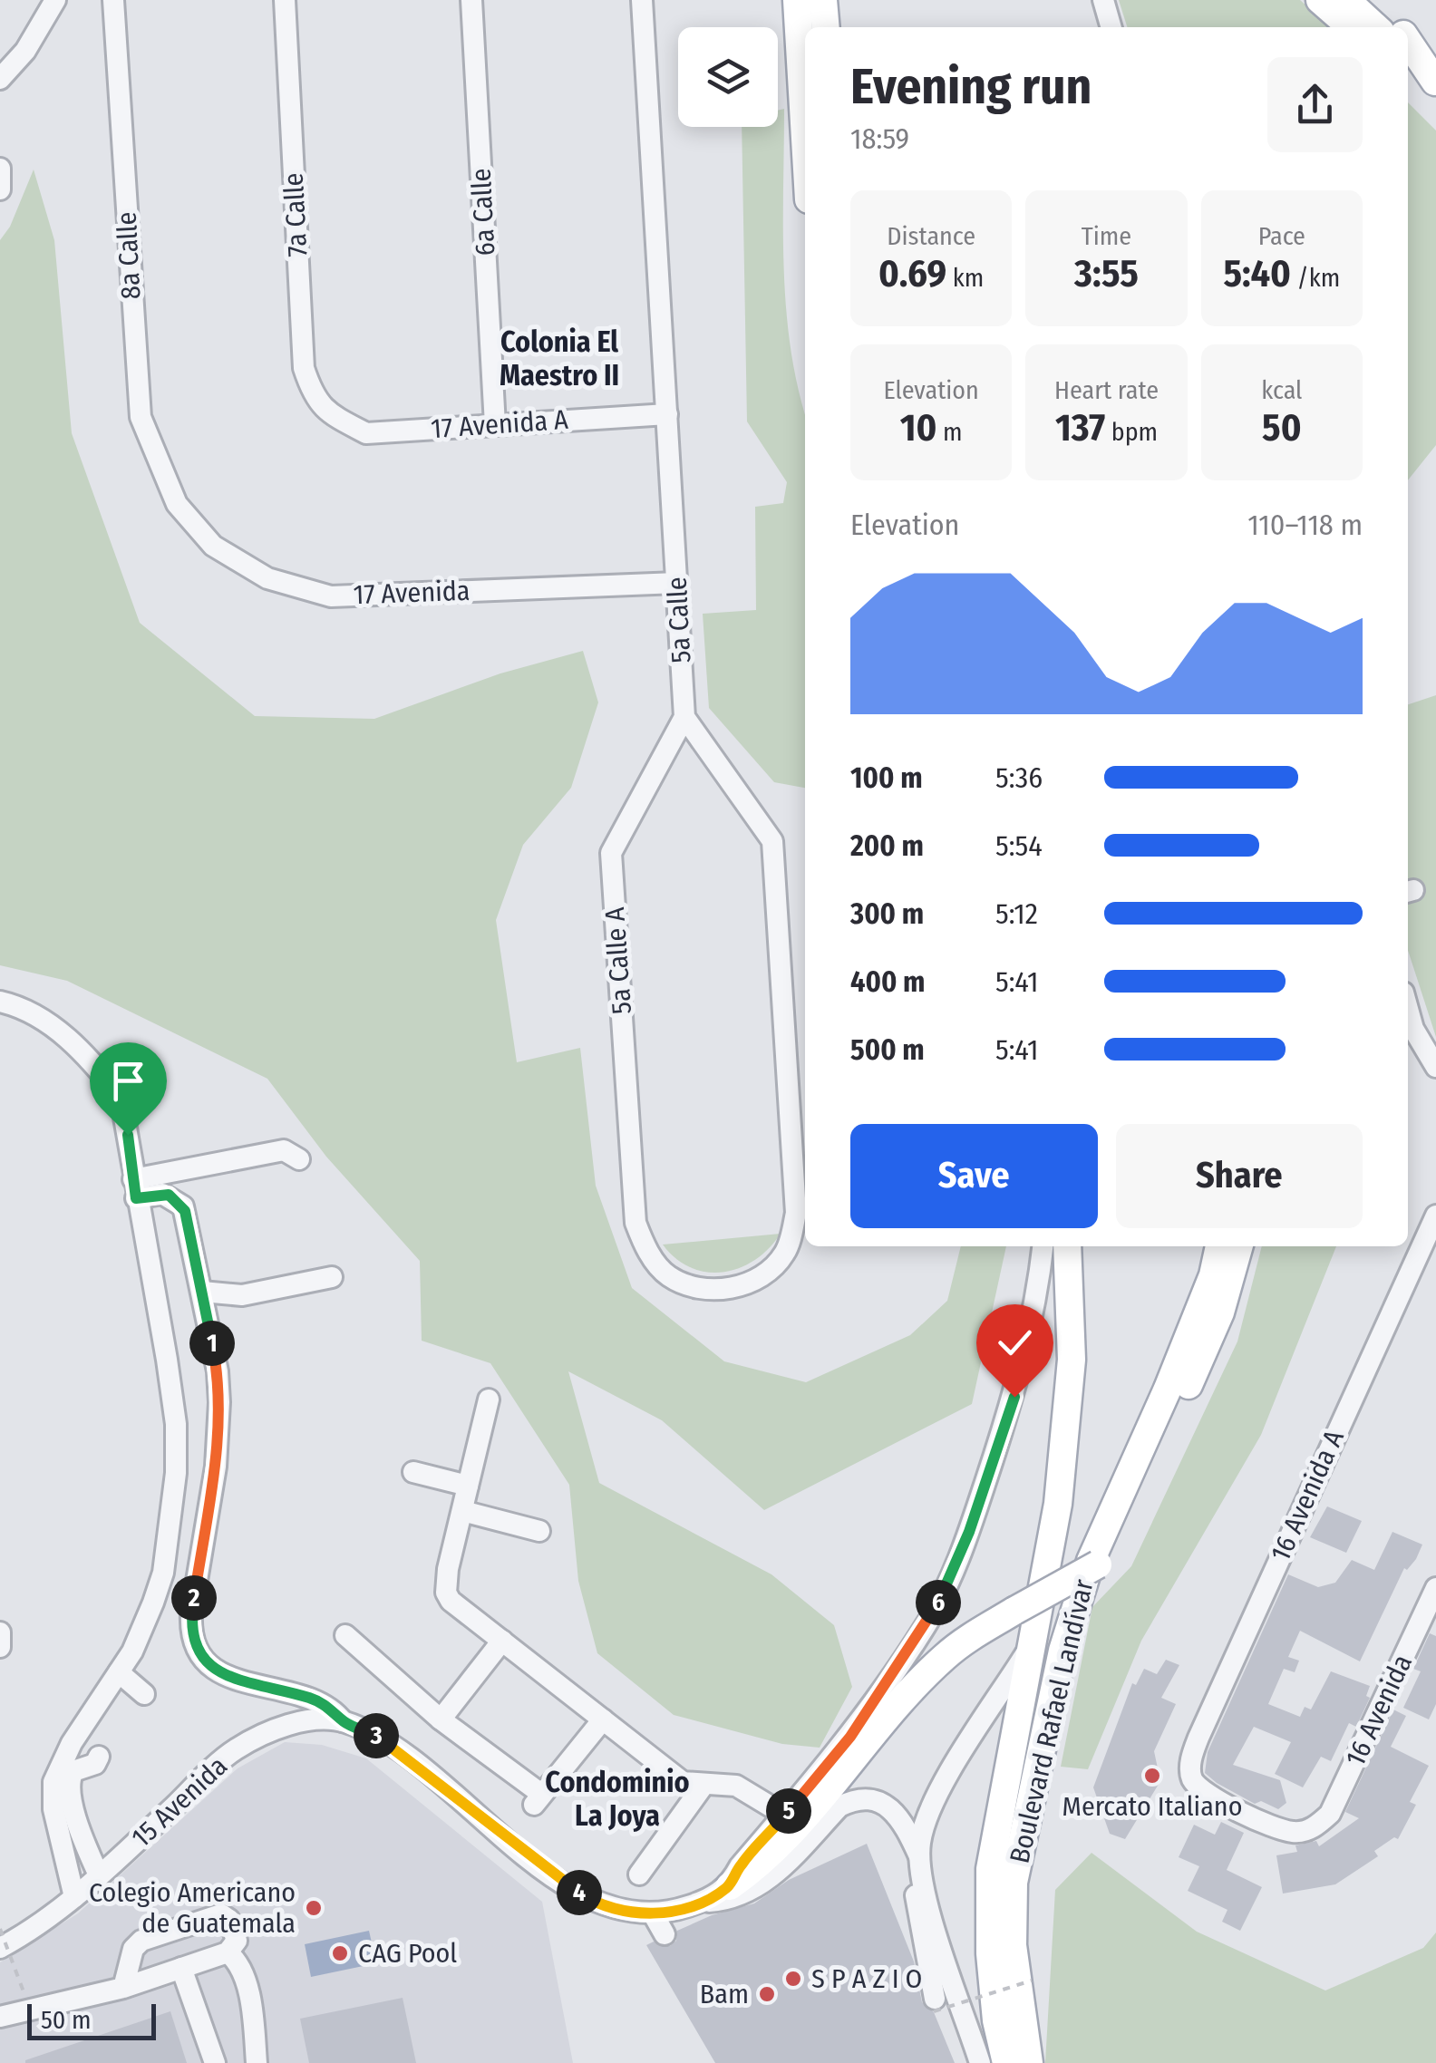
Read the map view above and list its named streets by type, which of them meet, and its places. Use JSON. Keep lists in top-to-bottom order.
{
  "streets": {
    "main road": ["Boulevard Rafael Landívar"],
    "street": [
      "6a Calle",
      "7a Calle",
      "8a Calle",
      "17 Avenida A",
      "17 Avenida",
      "5a Calle",
      "5a Calle A",
      "16 Avenida A",
      "16 Avenida",
      "15 Avenida"
    ]
  },
  "crossings": [
    ["6a Calle", "17 Avenida A"],
    ["7a Calle", "17 Avenida A"],
    ["8a Calle", "17 Avenida"],
    ["17 Avenida A", "5a Calle"],
    ["17 Avenida", "5a Calle"],
    ["5a Calle", "5a Calle A"],
    ["16 Avenida A", "16 Avenida"]
  ],
  "districts": ["Colonia El Maestro II", "Condominio La Joya"],
  "places": [
    "Mercato Italiano",
    "Colegio Americano de Guatemala",
    "CAG Pool",
    "S P A Z I O",
    "Bam"
  ],
  "scale_bar": "50 m",
  "page": {
    "heading": ["Evening run", "18:59"],
    "stats": [
      ["Distance", "0.69 km"],
      ["Time", "3:55"],
      ["Pace", "5:40 /km"],
      ["Elevation", "10 m"],
      ["Heart rate", "137 bpm"],
      ["kcal", "50"]
    ],
    "chart": ["Elevation", "110–118 m"],
    "list": [
      {
        "name": "100 m",
        "note": "5:36"
      },
      {
        "name": "200 m",
        "note": "5:54"
      },
      {
        "name": "300 m",
        "note": "5:12"
      },
      {
        "name": "400 m",
        "note": "5:41"
      },
      {
        "name": "500 m",
        "note": "5:41"
      }
    ],
    "buttons": ["Save", "Share"],
    "pins": [
      "1",
      "2",
      "6",
      "3",
      "5",
      "4"
    ],
    "scale": "50 m"
  }
}
